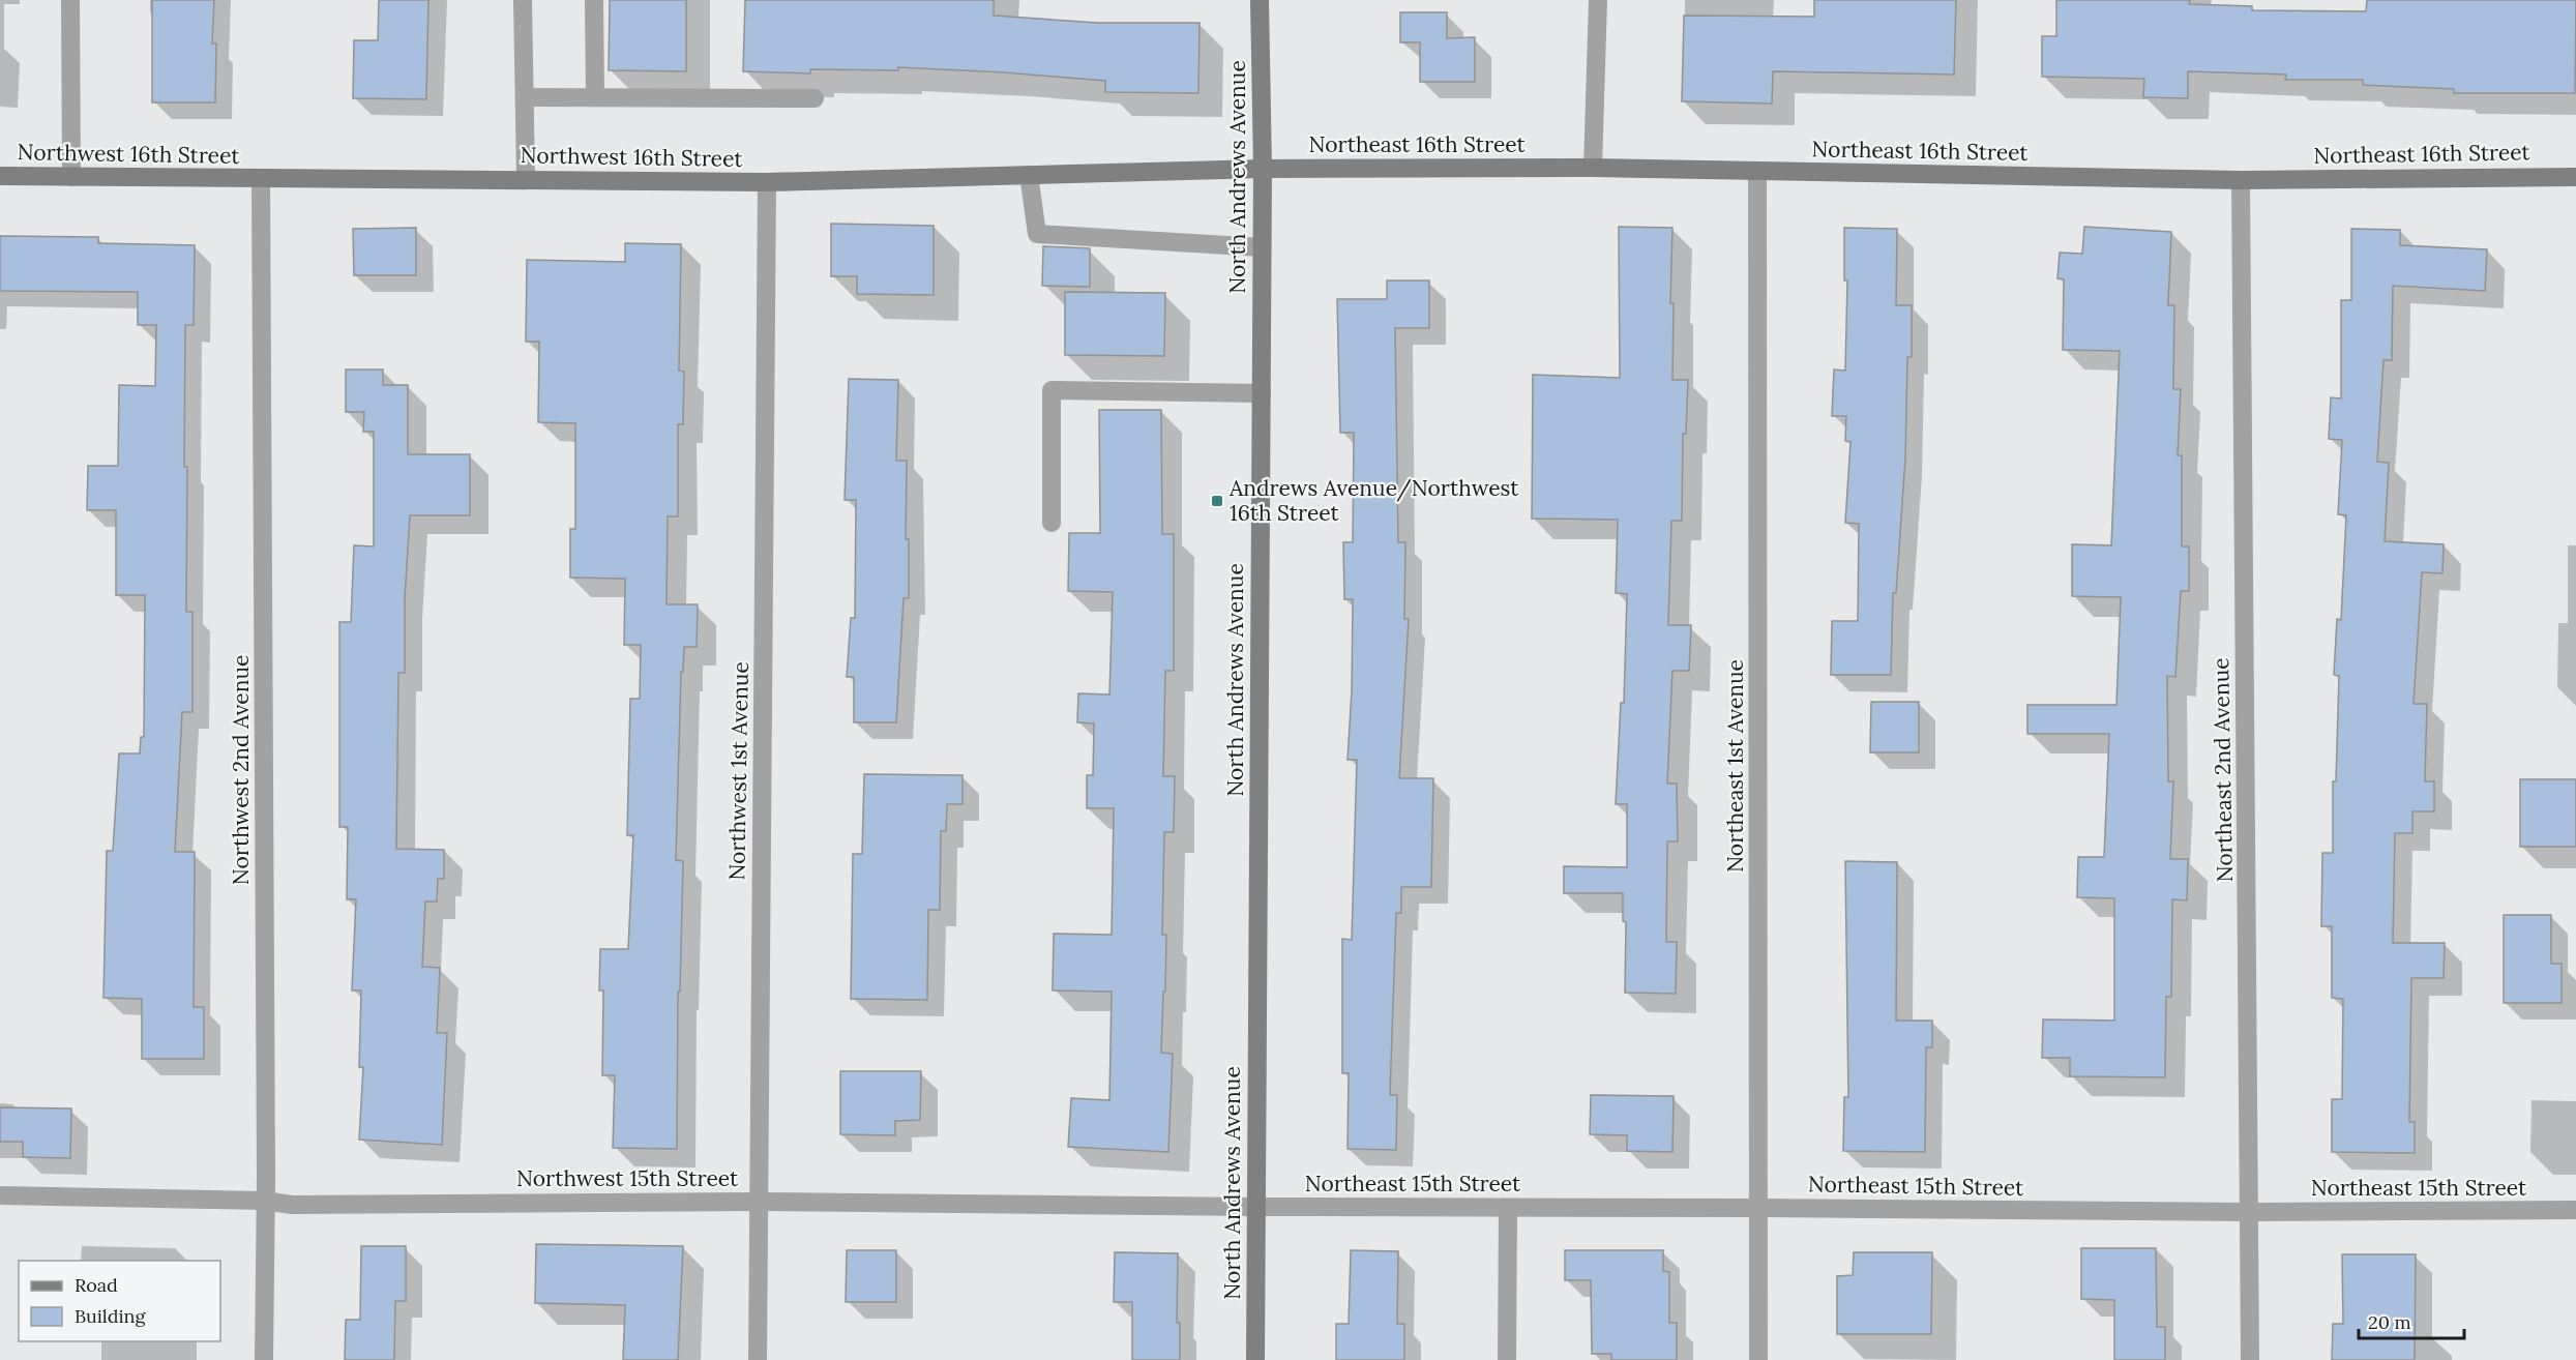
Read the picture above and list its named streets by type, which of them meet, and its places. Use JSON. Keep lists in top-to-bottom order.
{
  "streets": {
    "street": [
      "Northeast 16th Street",
      "Northwest 16th Street",
      "North Andrews Avenue",
      "Northeast 1st Avenue",
      "Northwest 2nd Avenue",
      "Northeast 2nd Avenue",
      "Northwest 1st Avenue",
      "Northwest 15th Street",
      "Northeast 15th Street"
    ]
  },
  "crossings": [
    ["Northeast 16th Street", "Northwest 16th Street"],
    ["Northeast 16th Street", "North Andrews Avenue"],
    ["Northeast 16th Street", "Northeast 1st Avenue"],
    ["Northeast 16th Street", "Northeast 2nd Avenue"],
    ["Northwest 16th Street", "North Andrews Avenue"],
    ["Northwest 16th Street", "Northwest 2nd Avenue"],
    ["Northwest 16th Street", "Northwest 1st Avenue"],
    ["North Andrews Avenue", "Northwest 15th Street"],
    ["North Andrews Avenue", "Northeast 15th Street"],
    ["Northeast 1st Avenue", "Northeast 15th Street"],
    ["Northwest 2nd Avenue", "Northwest 15th Street"],
    ["Northeast 2nd Avenue", "Northeast 15th Street"],
    ["Northwest 1st Avenue", "Northwest 15th Street"],
    ["Northwest 15th Street", "Northeast 15th Street"]
  ],
  "places": {
    "transit": ["Andrews Avenue/Northwest 16th Street"]
  },
  "legend": ["Road", "Building"],
  "scale_bar": "20 m"
}
